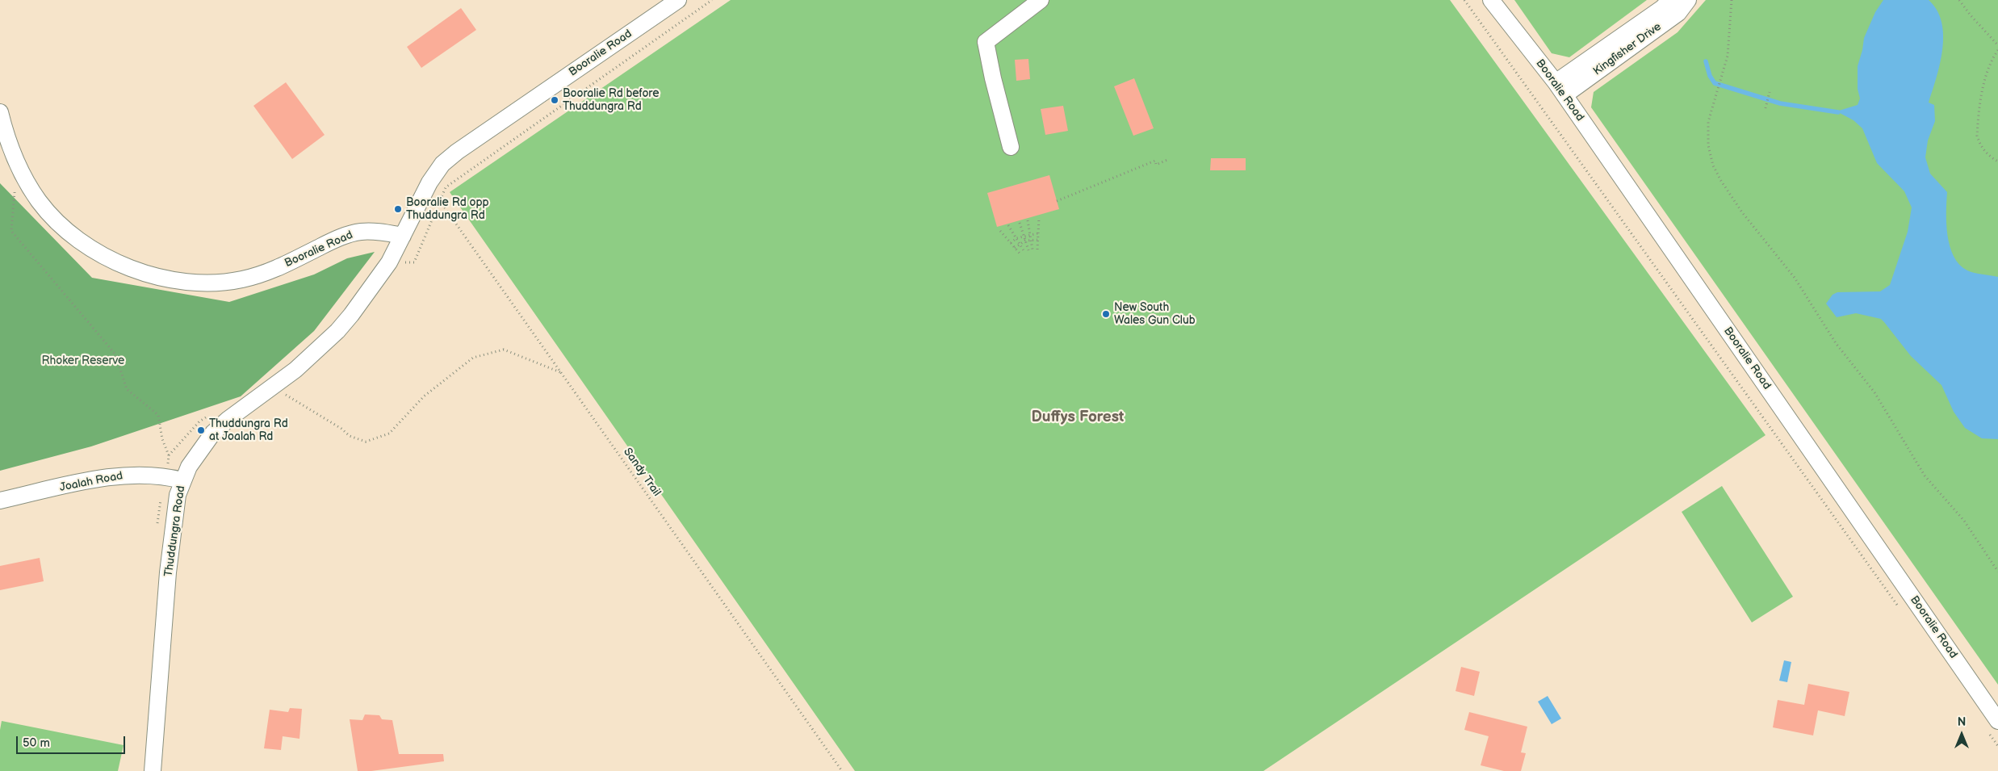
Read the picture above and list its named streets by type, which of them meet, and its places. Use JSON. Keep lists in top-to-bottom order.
{
  "streets": {
    "street": [
      "Kingfisher Drive",
      "Booralie Road",
      "Joalah Road",
      "Thuddungra Road"
    ],
    "path": ["Sandy Trail"]
  },
  "crossings": [
    ["Kingfisher Drive", "Booralie Road"],
    ["Booralie Road", "Sandy Trail"],
    ["Booralie Road", "Thuddungra Road"],
    ["Joalah Road", "Thuddungra Road"]
  ],
  "districts": ["Duffys Forest"],
  "parks": ["Rhoker Reserve"],
  "places": [
    "Booralie Rd before Thuddungra Rd",
    "Booralie Rd opp Thuddungra Rd",
    "New South Wales Gun Club",
    "Thuddungra Rd at Joalah Rd"
  ],
  "scale_bar": "50 m",
  "north": "top"
}
